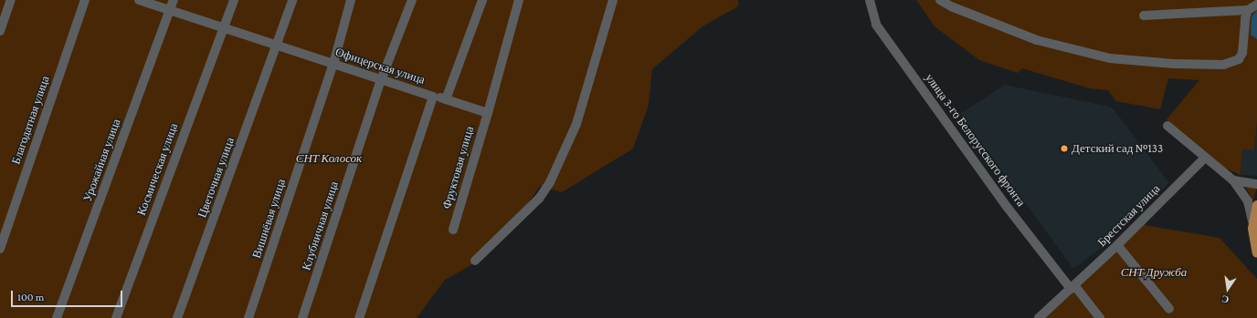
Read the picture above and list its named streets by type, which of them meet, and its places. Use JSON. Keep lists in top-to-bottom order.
{
  "streets": {
    "street": [
      "Офицерская улица",
      "Благодатная улица",
      "улица 3-го Белорусского фронта",
      "Урожайная улица",
      "Фруктовая улица",
      "Космическая улица",
      "Цветочная улица",
      "Брестская улица",
      "Вишнёвая улица",
      "Клубничная улица"
    ]
  },
  "crossings": [
    ["Офицерская улица", "Урожайная улица"],
    ["Офицерская улица", "Космическая улица"],
    ["Офицерская улица", "Цветочная улица"],
    ["Офицерская улица", "Вишнёвая улица"],
    ["Офицерская улица", "Клубничная улица"],
    ["улица 3-го Белорусского фронта", "Брестская улица"]
  ],
  "parks": ["СНТ Колосок", "СНТ Дружба"],
  "places": ["Детский сад №133"],
  "scale_bar": "100 m",
  "north": "bottom"
}
